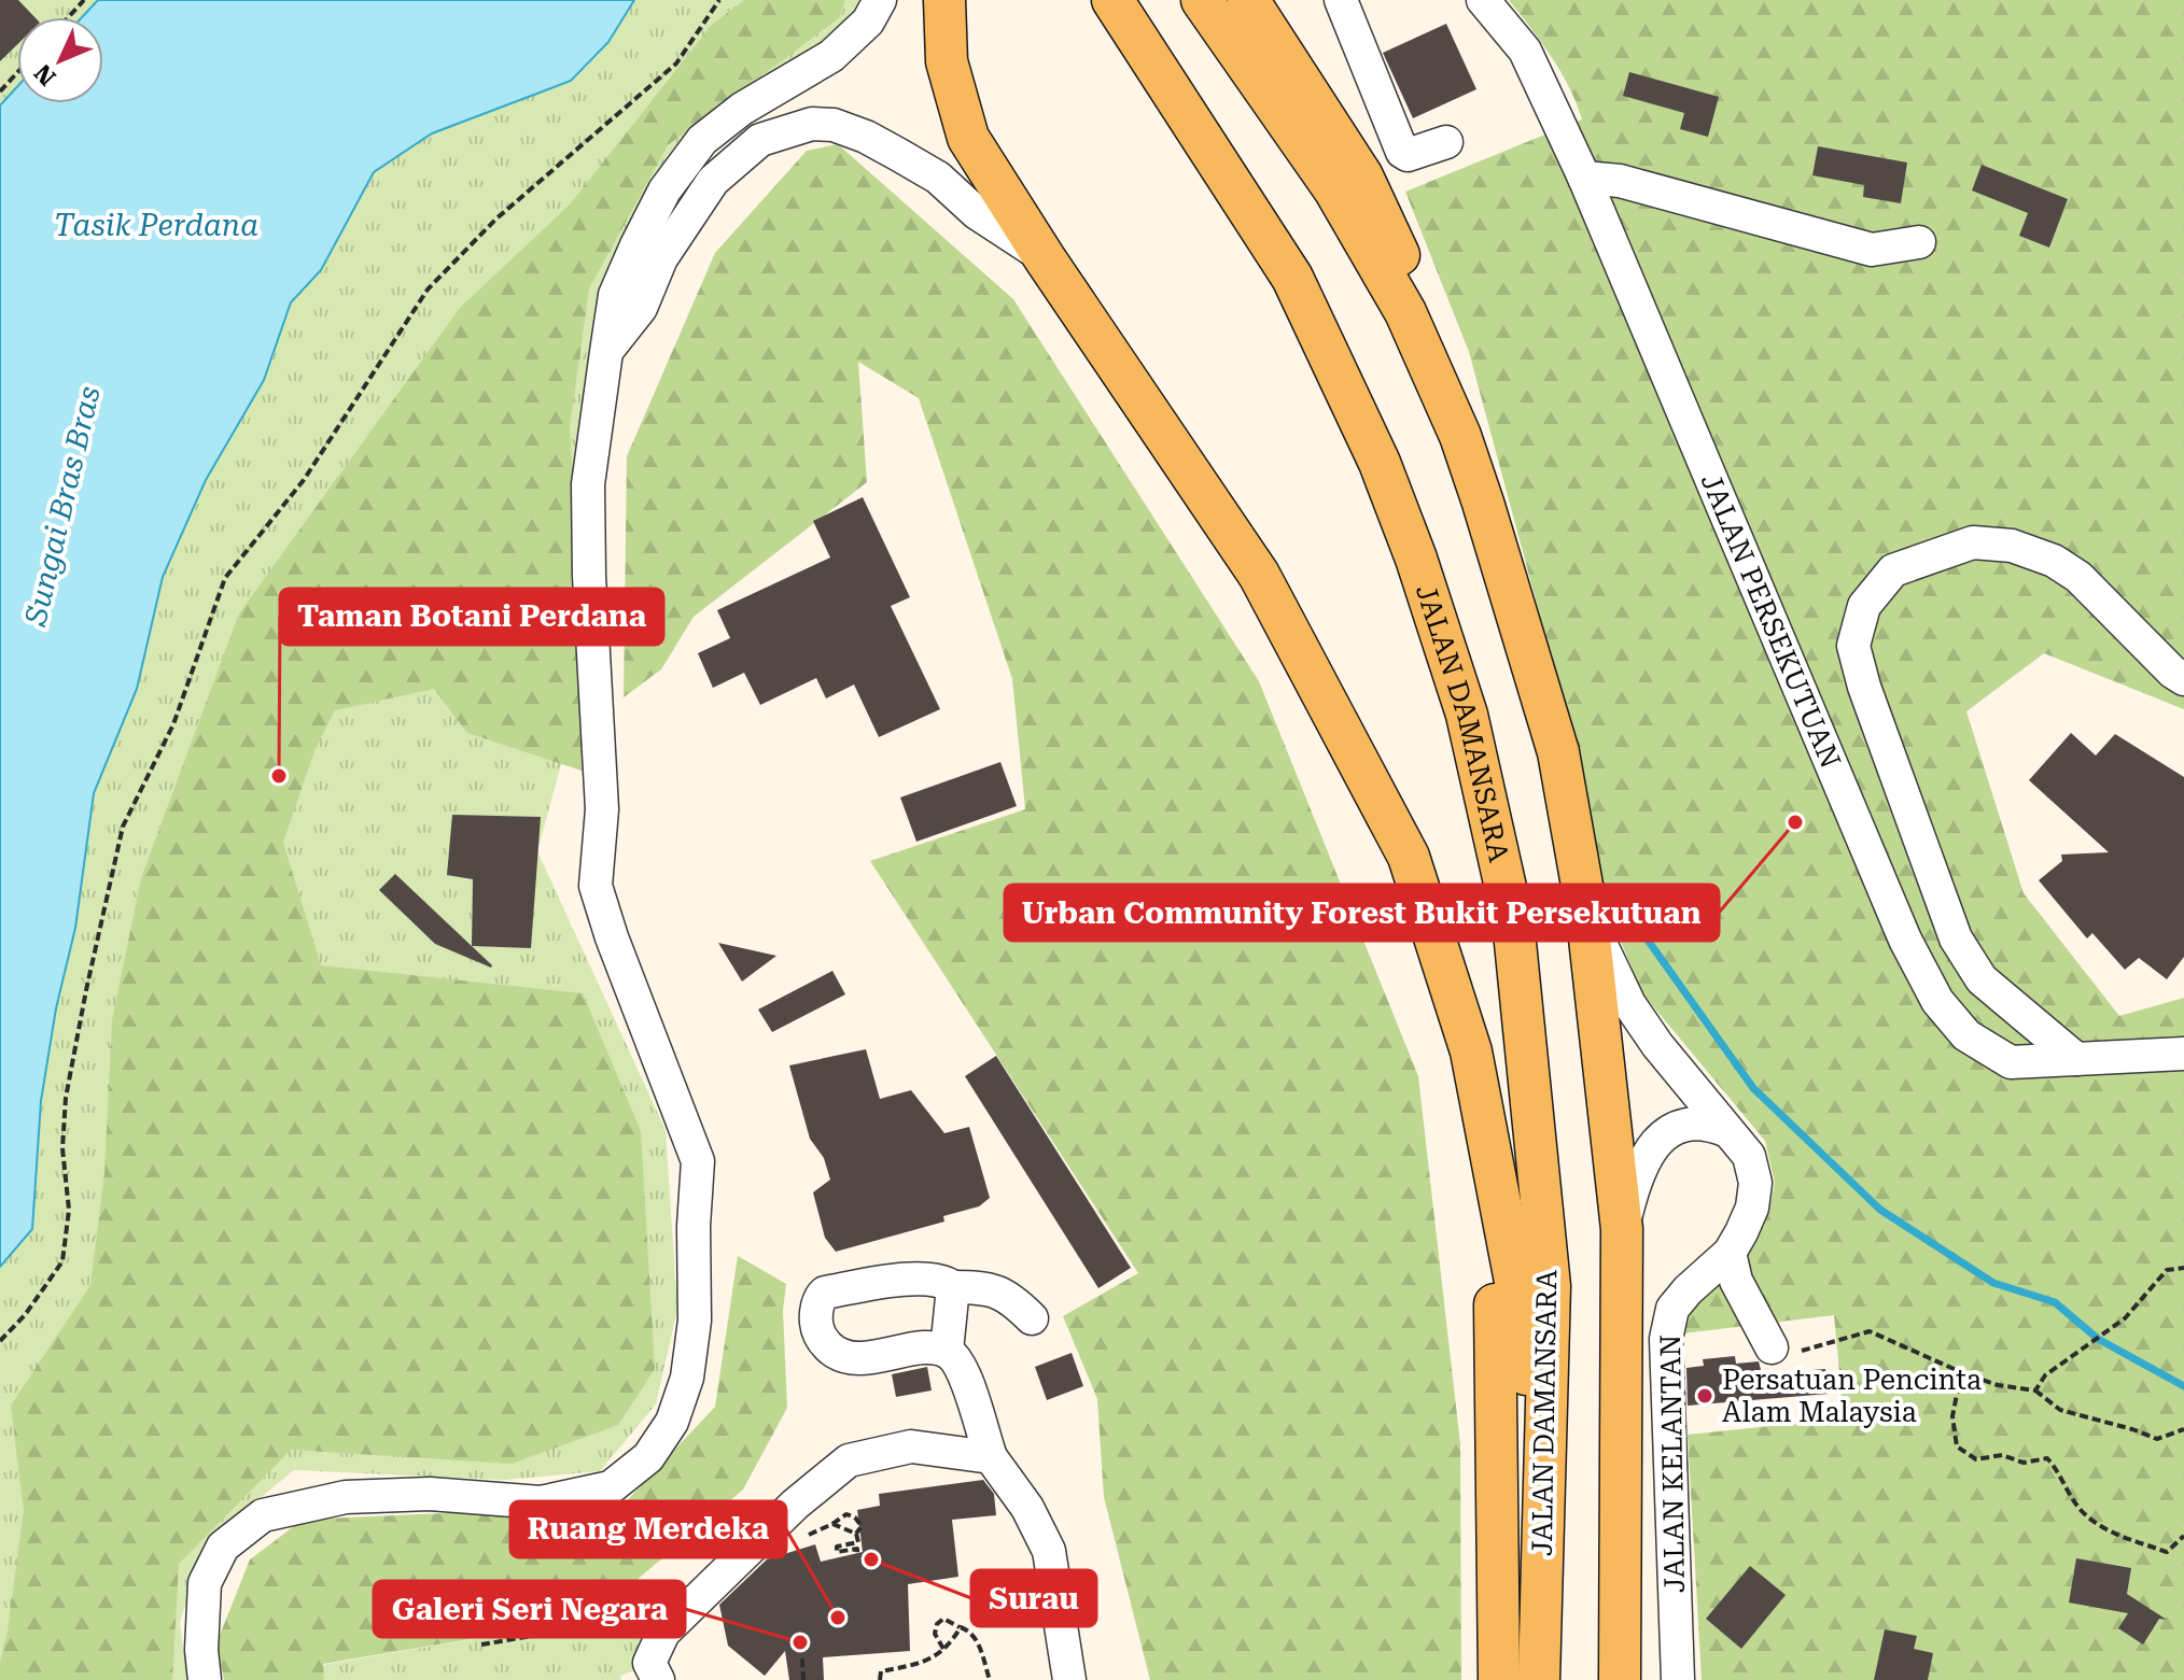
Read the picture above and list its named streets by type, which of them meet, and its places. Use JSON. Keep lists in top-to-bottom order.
{
  "streets": {
    "main road": ["JALAN DAMANSARA"],
    "street": ["JALAN PERSEKUTUAN", "JALAN KELANTAN"]
  },
  "water": ["Tasik Perdana", "Sungai Bras Bras"],
  "places": [
    "Taman Botani Perdana",
    "Urban Community Forest Bukit Persekutuan",
    "Persatuan Pencinta Alam Malaysia",
    "Surau",
    "Ruang Merdeka",
    "Galeri Seri Negara"
  ],
  "north": "bottom left"
}
